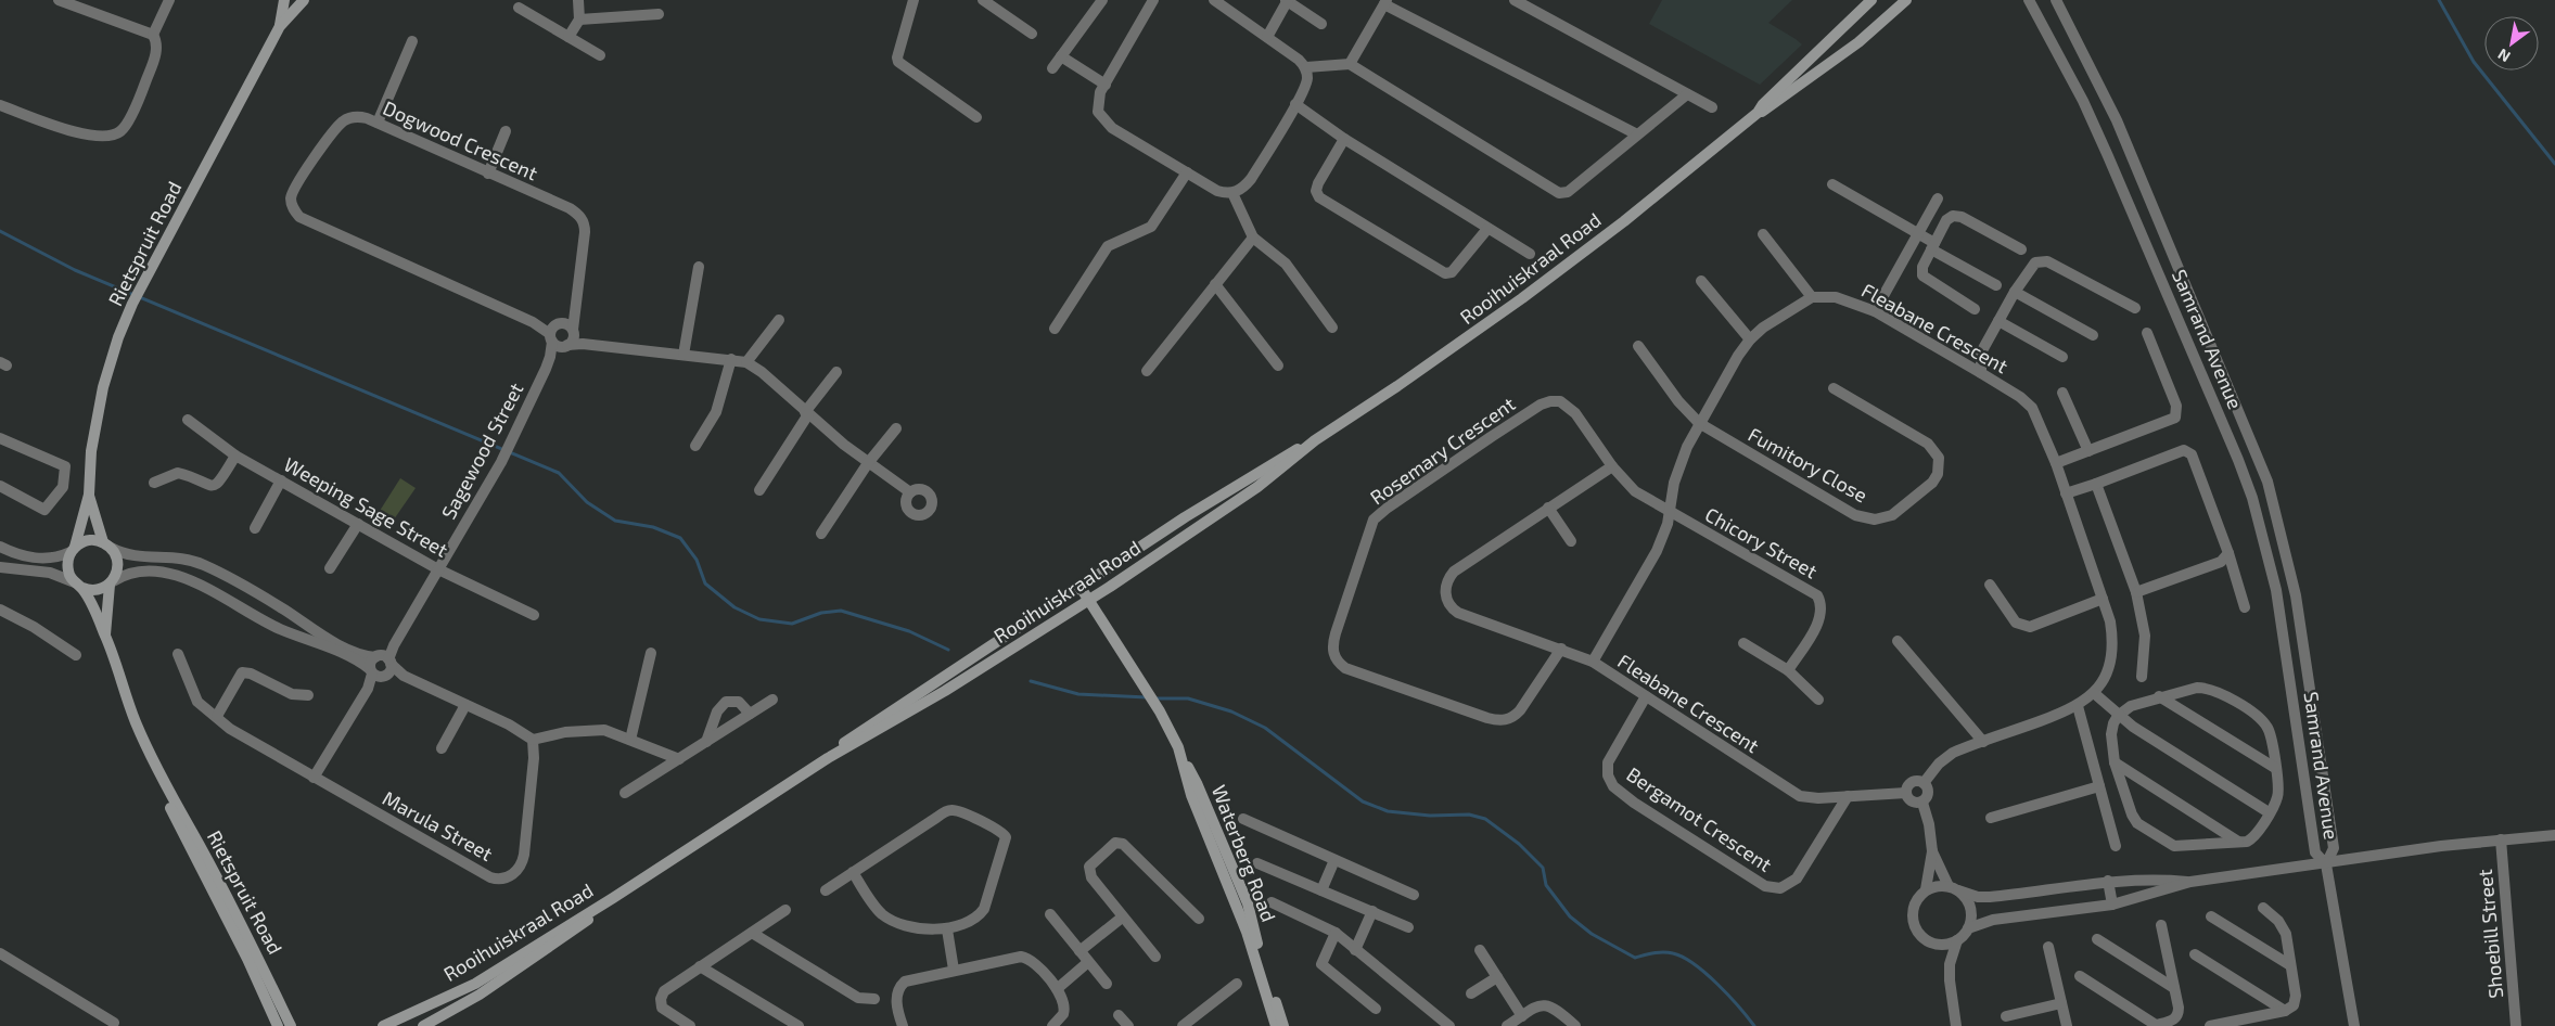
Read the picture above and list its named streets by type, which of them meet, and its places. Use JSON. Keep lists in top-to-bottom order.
{
  "streets": {
    "main road": ["Rietspruit Road", "Rooihuiskraal Road", "Waterberg Road"],
    "street": [
      "Dogwood Crescent",
      "Fleabane Crescent",
      "Samrand Avenue",
      "Sagewood Street",
      "Rosemary Crescent",
      "Fumitory Close",
      "Weeping Sage Street",
      "Chicory Street",
      "Bergamot Crescent",
      "Marula Street",
      "Shoebill Street"
    ]
  },
  "crossings": [
    ["Dogwood Crescent", "Sagewood Street"],
    ["Rooihuiskraal Road", "Waterberg Road"],
    ["Fleabane Crescent", "Fumitory Close"],
    ["Fleabane Crescent", "Chicory Street"],
    ["Fleabane Crescent", "Bergamot Crescent"],
    ["Sagewood Street", "Weeping Sage Street"],
    ["Sagewood Street", "Marula Street"],
    ["Rosemary Crescent", "Chicory Street"]
  ],
  "north": "bottom left"
}
